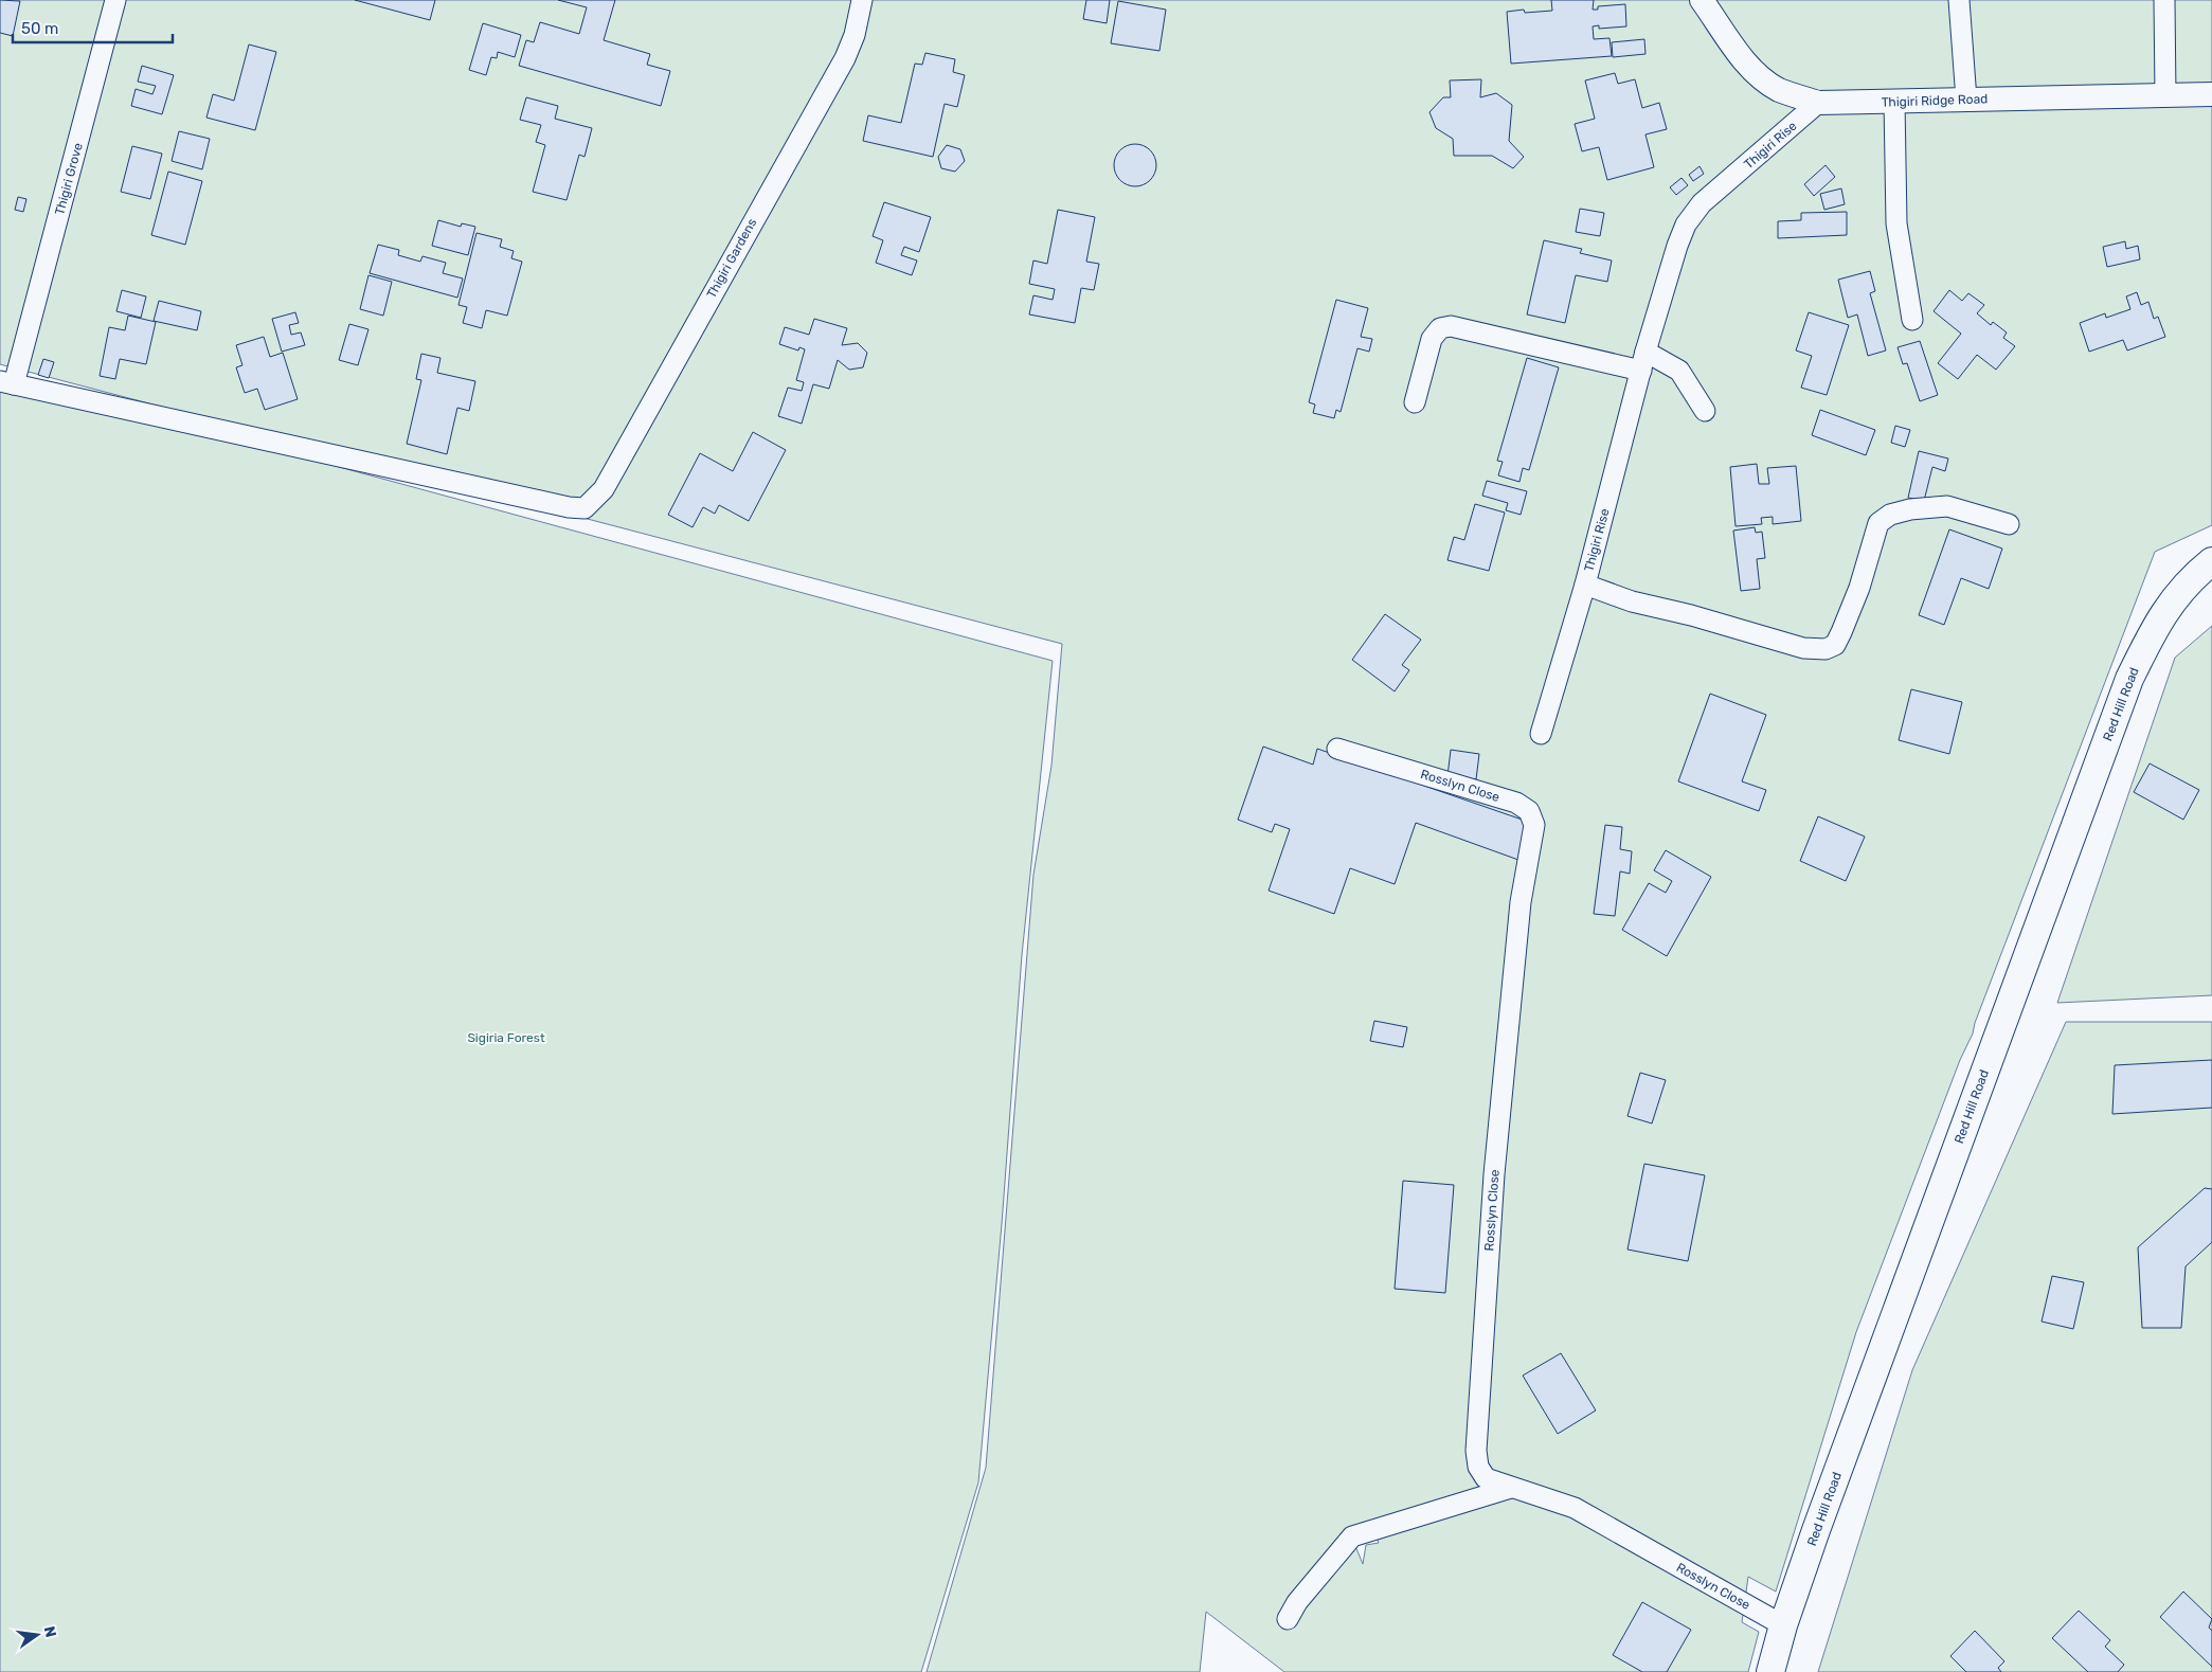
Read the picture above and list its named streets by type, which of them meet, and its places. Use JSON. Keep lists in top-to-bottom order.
{
  "streets": {
    "main road": ["Red Hill Road"],
    "street": [
      "Thigiri Ridge Road",
      "Thigiri Rise",
      "Thigiri Grove",
      "Thigiri Gardens",
      "Rosslyn Close"
    ]
  },
  "crossings": [
    ["Thigiri Ridge Road", "Thigiri Rise"],
    ["Thigiri Grove", "Thigiri Gardens"],
    ["Red Hill Road", "Rosslyn Close"]
  ],
  "parks": ["Sigiria Forest"],
  "scale_bar": "50 m",
  "north": "right"
}
